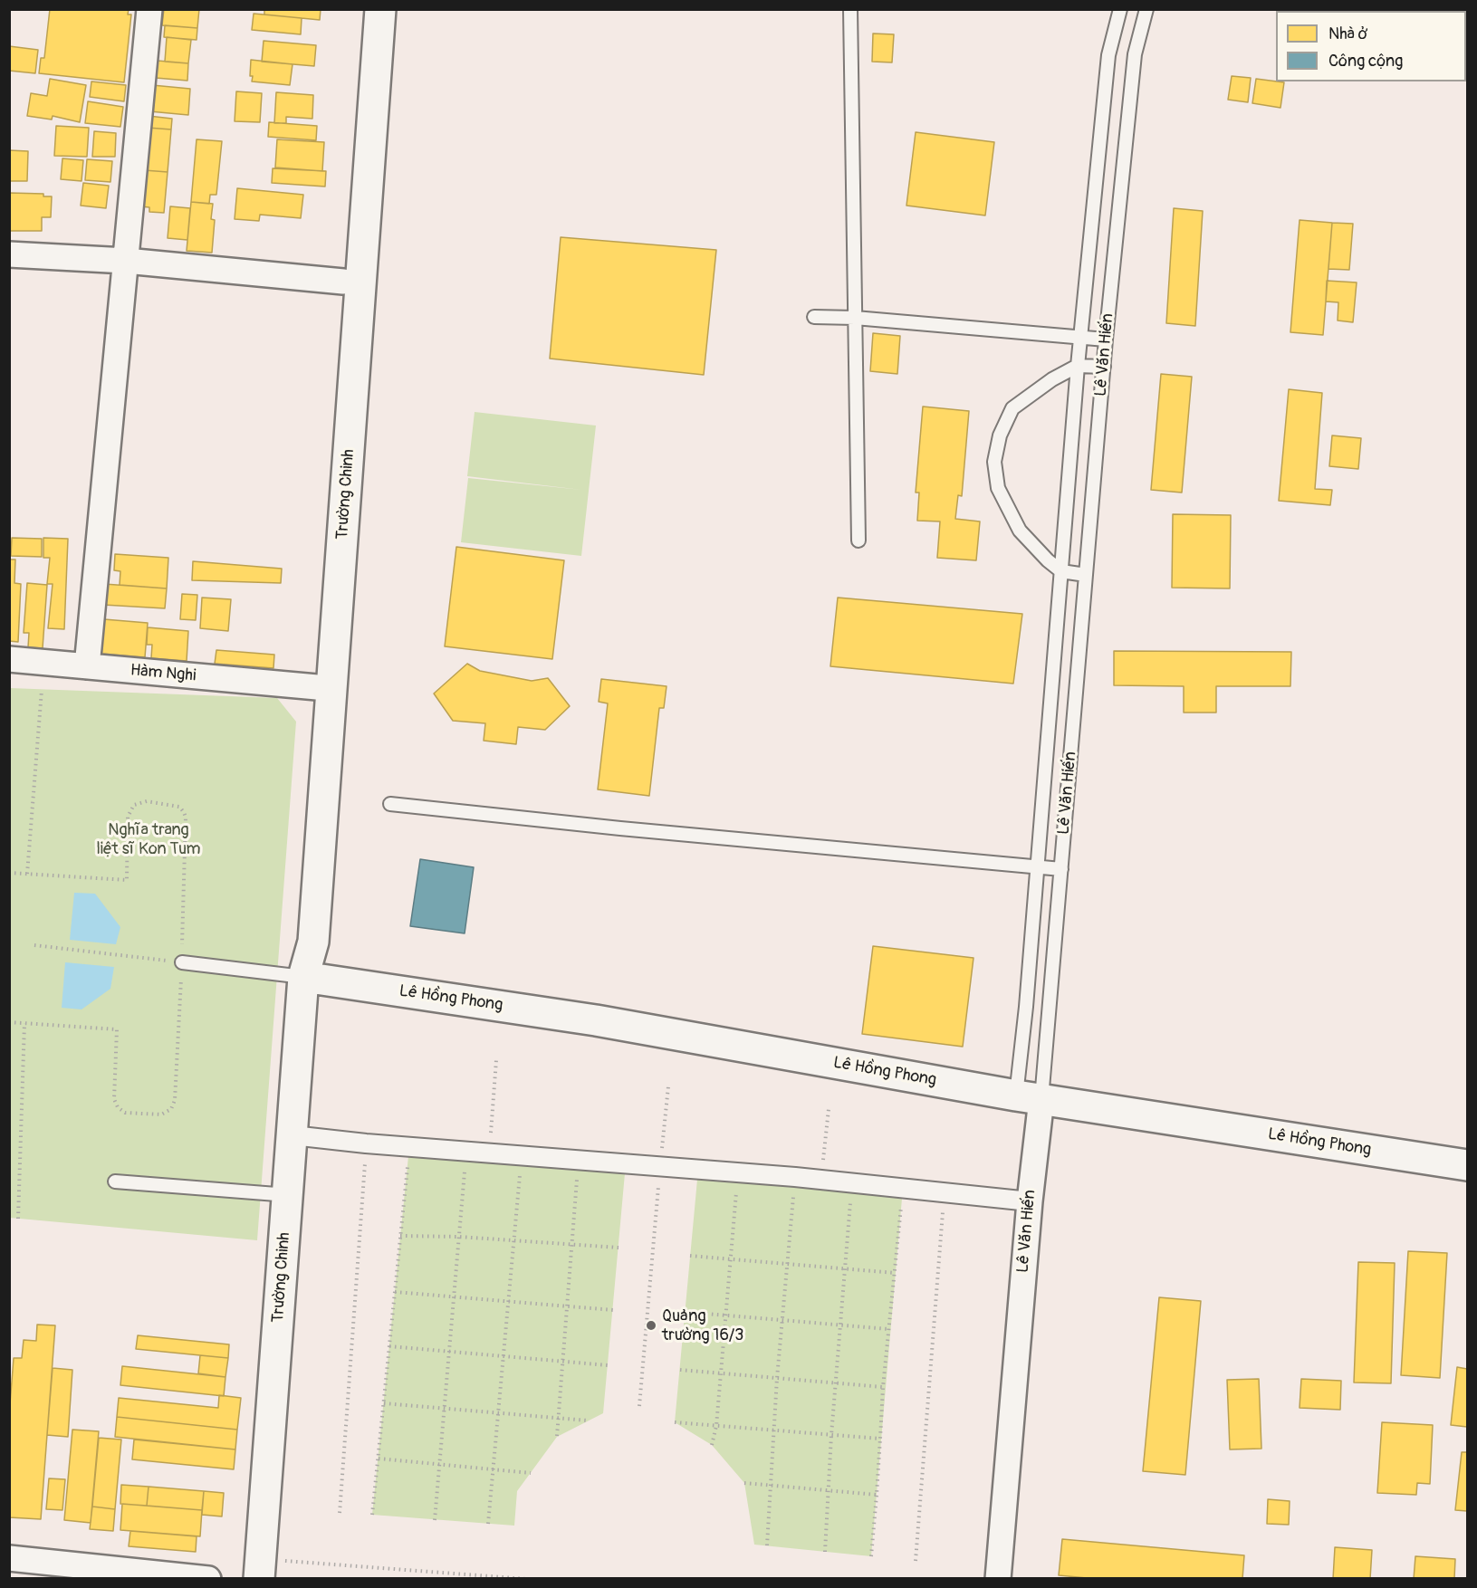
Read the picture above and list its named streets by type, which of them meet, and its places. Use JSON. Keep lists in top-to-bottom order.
{
  "streets": {
    "street": [
      "Lê Văn Hiến",
      "Trường Chinh",
      "Hàm Nghi",
      "Lê Hồng Phong"
    ]
  },
  "crossings": [
    ["Lê Văn Hiến", "Lê Hồng Phong"],
    ["Trường Chinh", "Hàm Nghi"],
    ["Trường Chinh", "Lê Hồng Phong"]
  ],
  "parks": ["Nghĩa trang liệt sĩ Kon Tum"],
  "places": ["Quảng trường 16/3"],
  "legend": ["Nhà ở", "Công cộng"]
}
